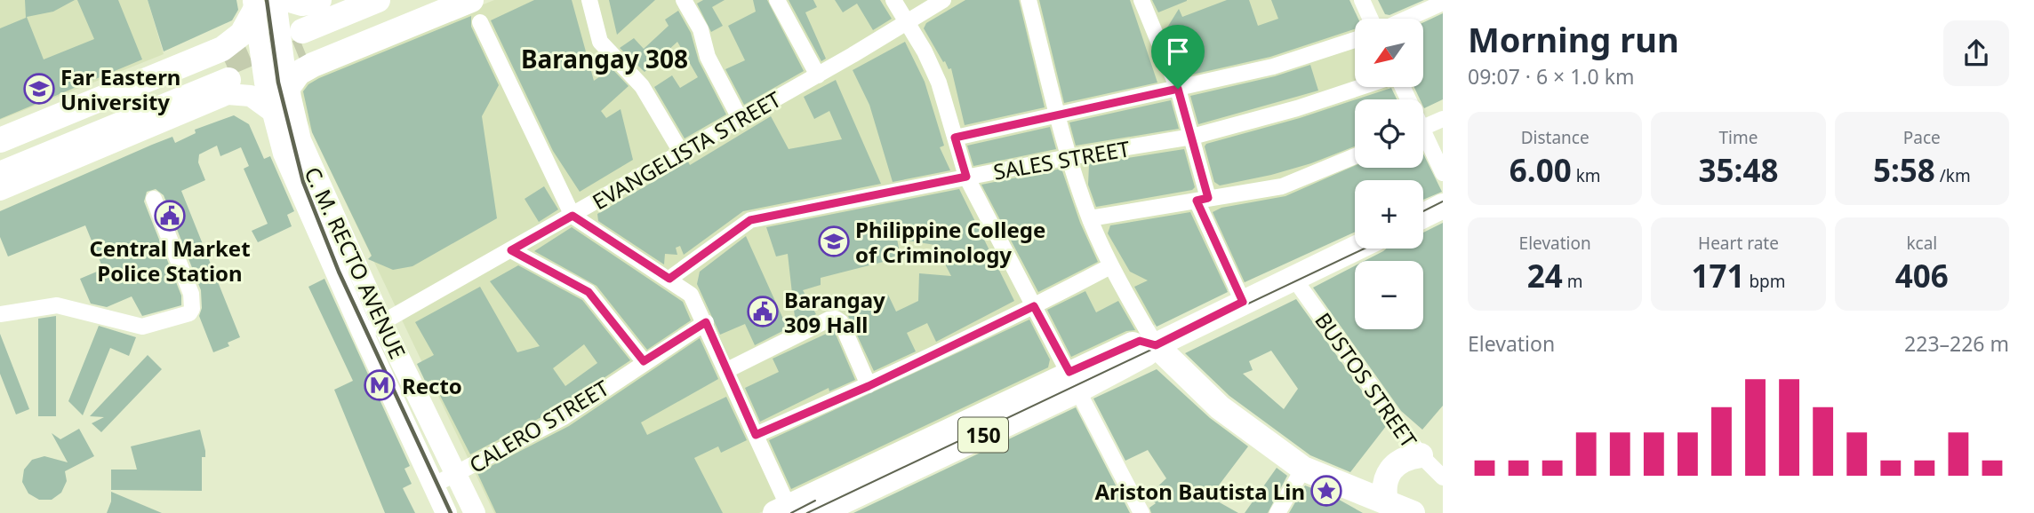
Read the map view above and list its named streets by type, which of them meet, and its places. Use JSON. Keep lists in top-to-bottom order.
{
  "streets": {
    "main road": ["C. M. RECTO AVENUE", "150"],
    "street": [
      "EVANGELISTA STREET",
      "SALES STREET",
      "BUSTOS STREET",
      "CALERO STREET"
    ]
  },
  "crossings": [
    ["EVANGELISTA STREET", "C. M. RECTO AVENUE"],
    ["C. M. RECTO AVENUE", "CALERO STREET"],
    ["BUSTOS STREET", "150"]
  ],
  "districts": ["Barangay 308"],
  "places": {
    "school or university": ["Far Eastern University", "Philippine College of Criminology"],
    "public building": ["Central Market Police Station", "Barangay 309 Hall"],
    "metro station": ["Recto"],
    "place": ["Ariston Bautista Lin"]
  },
  "north": "bottom left",
  "page": {
    "heading": ["Morning run", "09:07 · 6 × 1.0 km"],
    "map_buttons": ["+", "−"],
    "stats": [
      ["Distance", "6.00 km"],
      ["Time", "35:48"],
      ["Pace", "5:58 /km"],
      ["Elevation", "24 m"],
      ["Heart rate", "171 bpm"],
      ["kcal", "406"]
    ],
    "chart": ["Elevation", "223–226 m"]
  }
}
